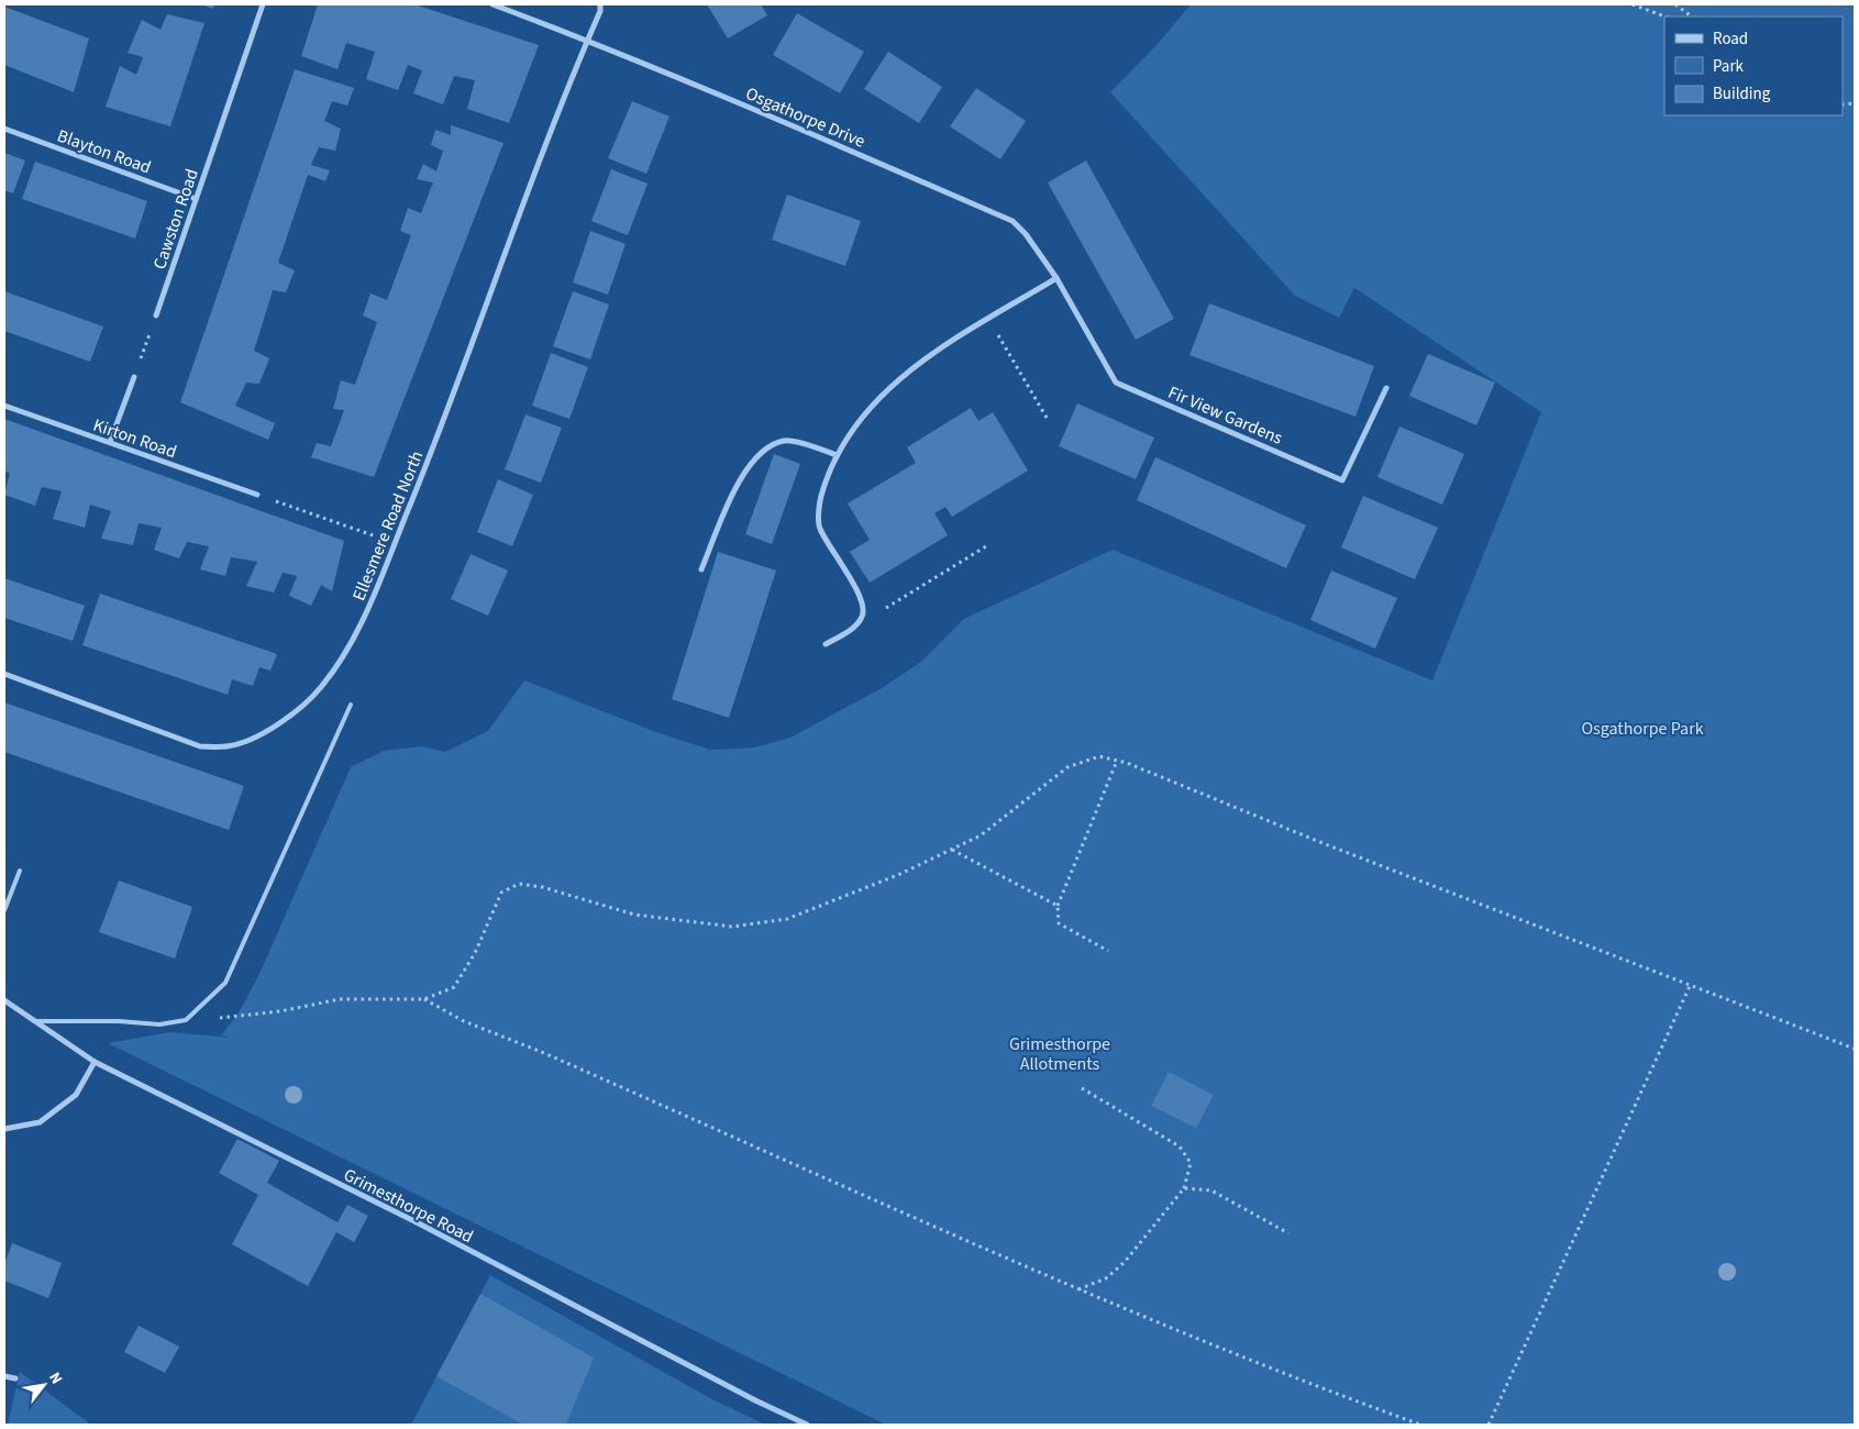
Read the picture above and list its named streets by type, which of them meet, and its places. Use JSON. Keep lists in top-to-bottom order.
{
  "streets": {
    "street": [
      "Osgathorpe Drive",
      "Blayton Road",
      "Cawston Road",
      "Fir View Gardens",
      "Kirton Road",
      "Ellesmere Road North",
      "Grimesthorpe Road"
    ]
  },
  "crossings": [
    ["Osgathorpe Drive", "Fir View Gardens"],
    ["Osgathorpe Drive", "Ellesmere Road North"],
    ["Blayton Road", "Cawston Road"]
  ],
  "parks": ["Osgathorpe Park", "Grimesthorpe Allotments"],
  "legend": ["Road", "Park", "Building"],
  "north": "top right"
}
